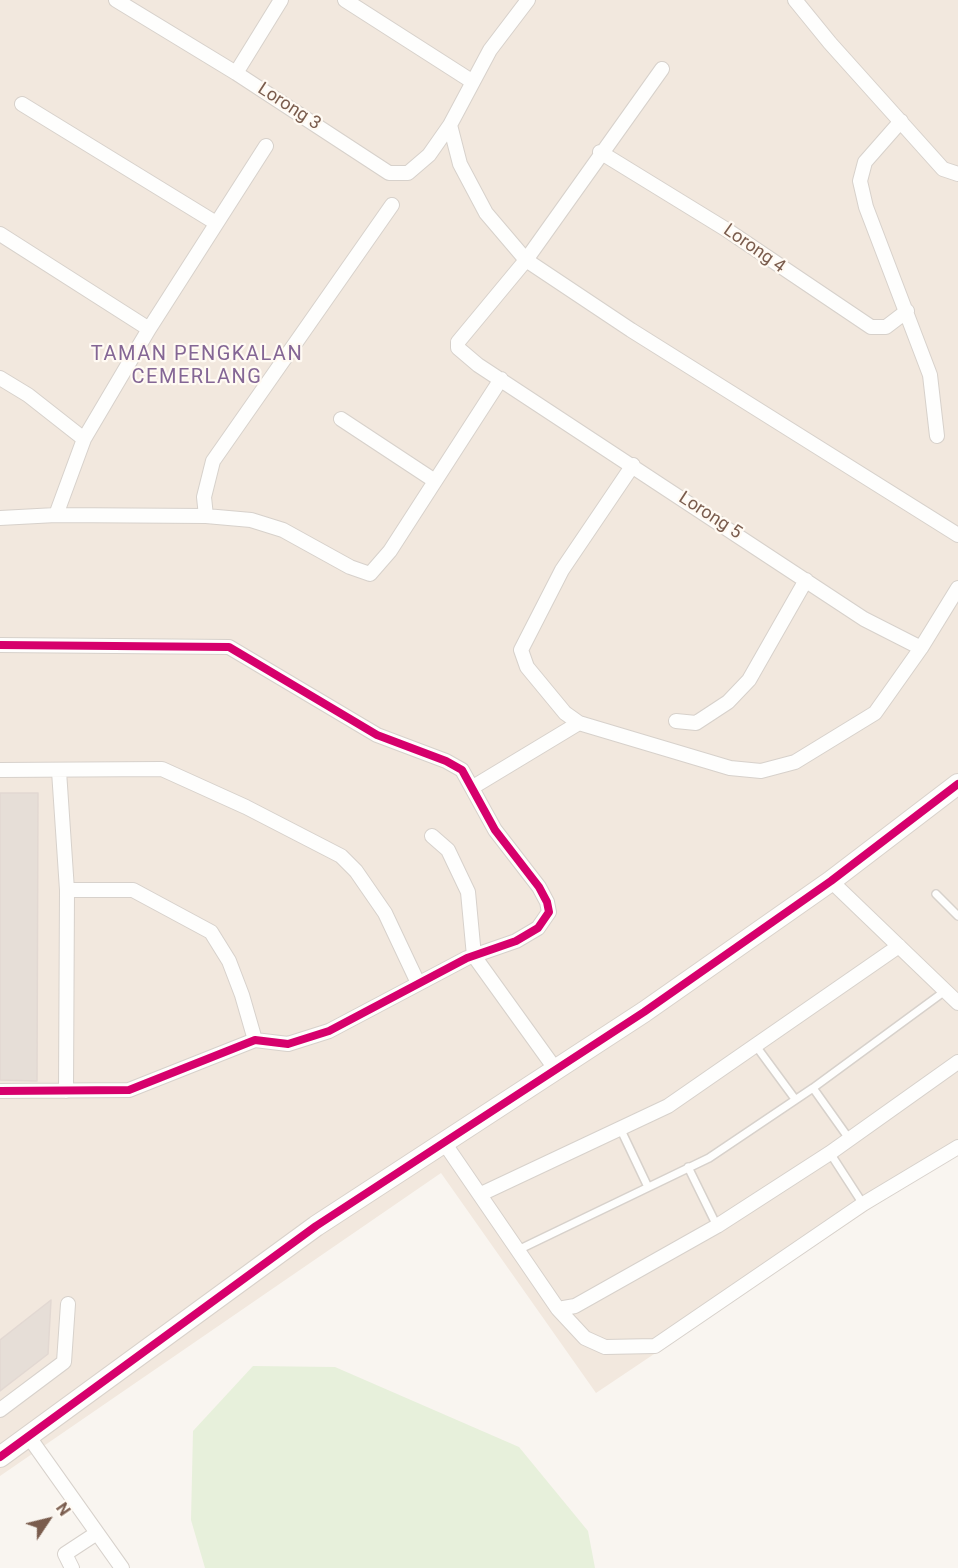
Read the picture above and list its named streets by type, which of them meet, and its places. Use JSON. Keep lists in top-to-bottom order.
{
  "streets": {
    "street": ["Lorong 3", "Lorong 4", "Lorong 5"]
  },
  "districts": ["TAMAN PENGKALAN CEMERLANG"],
  "north": "top right"
}
